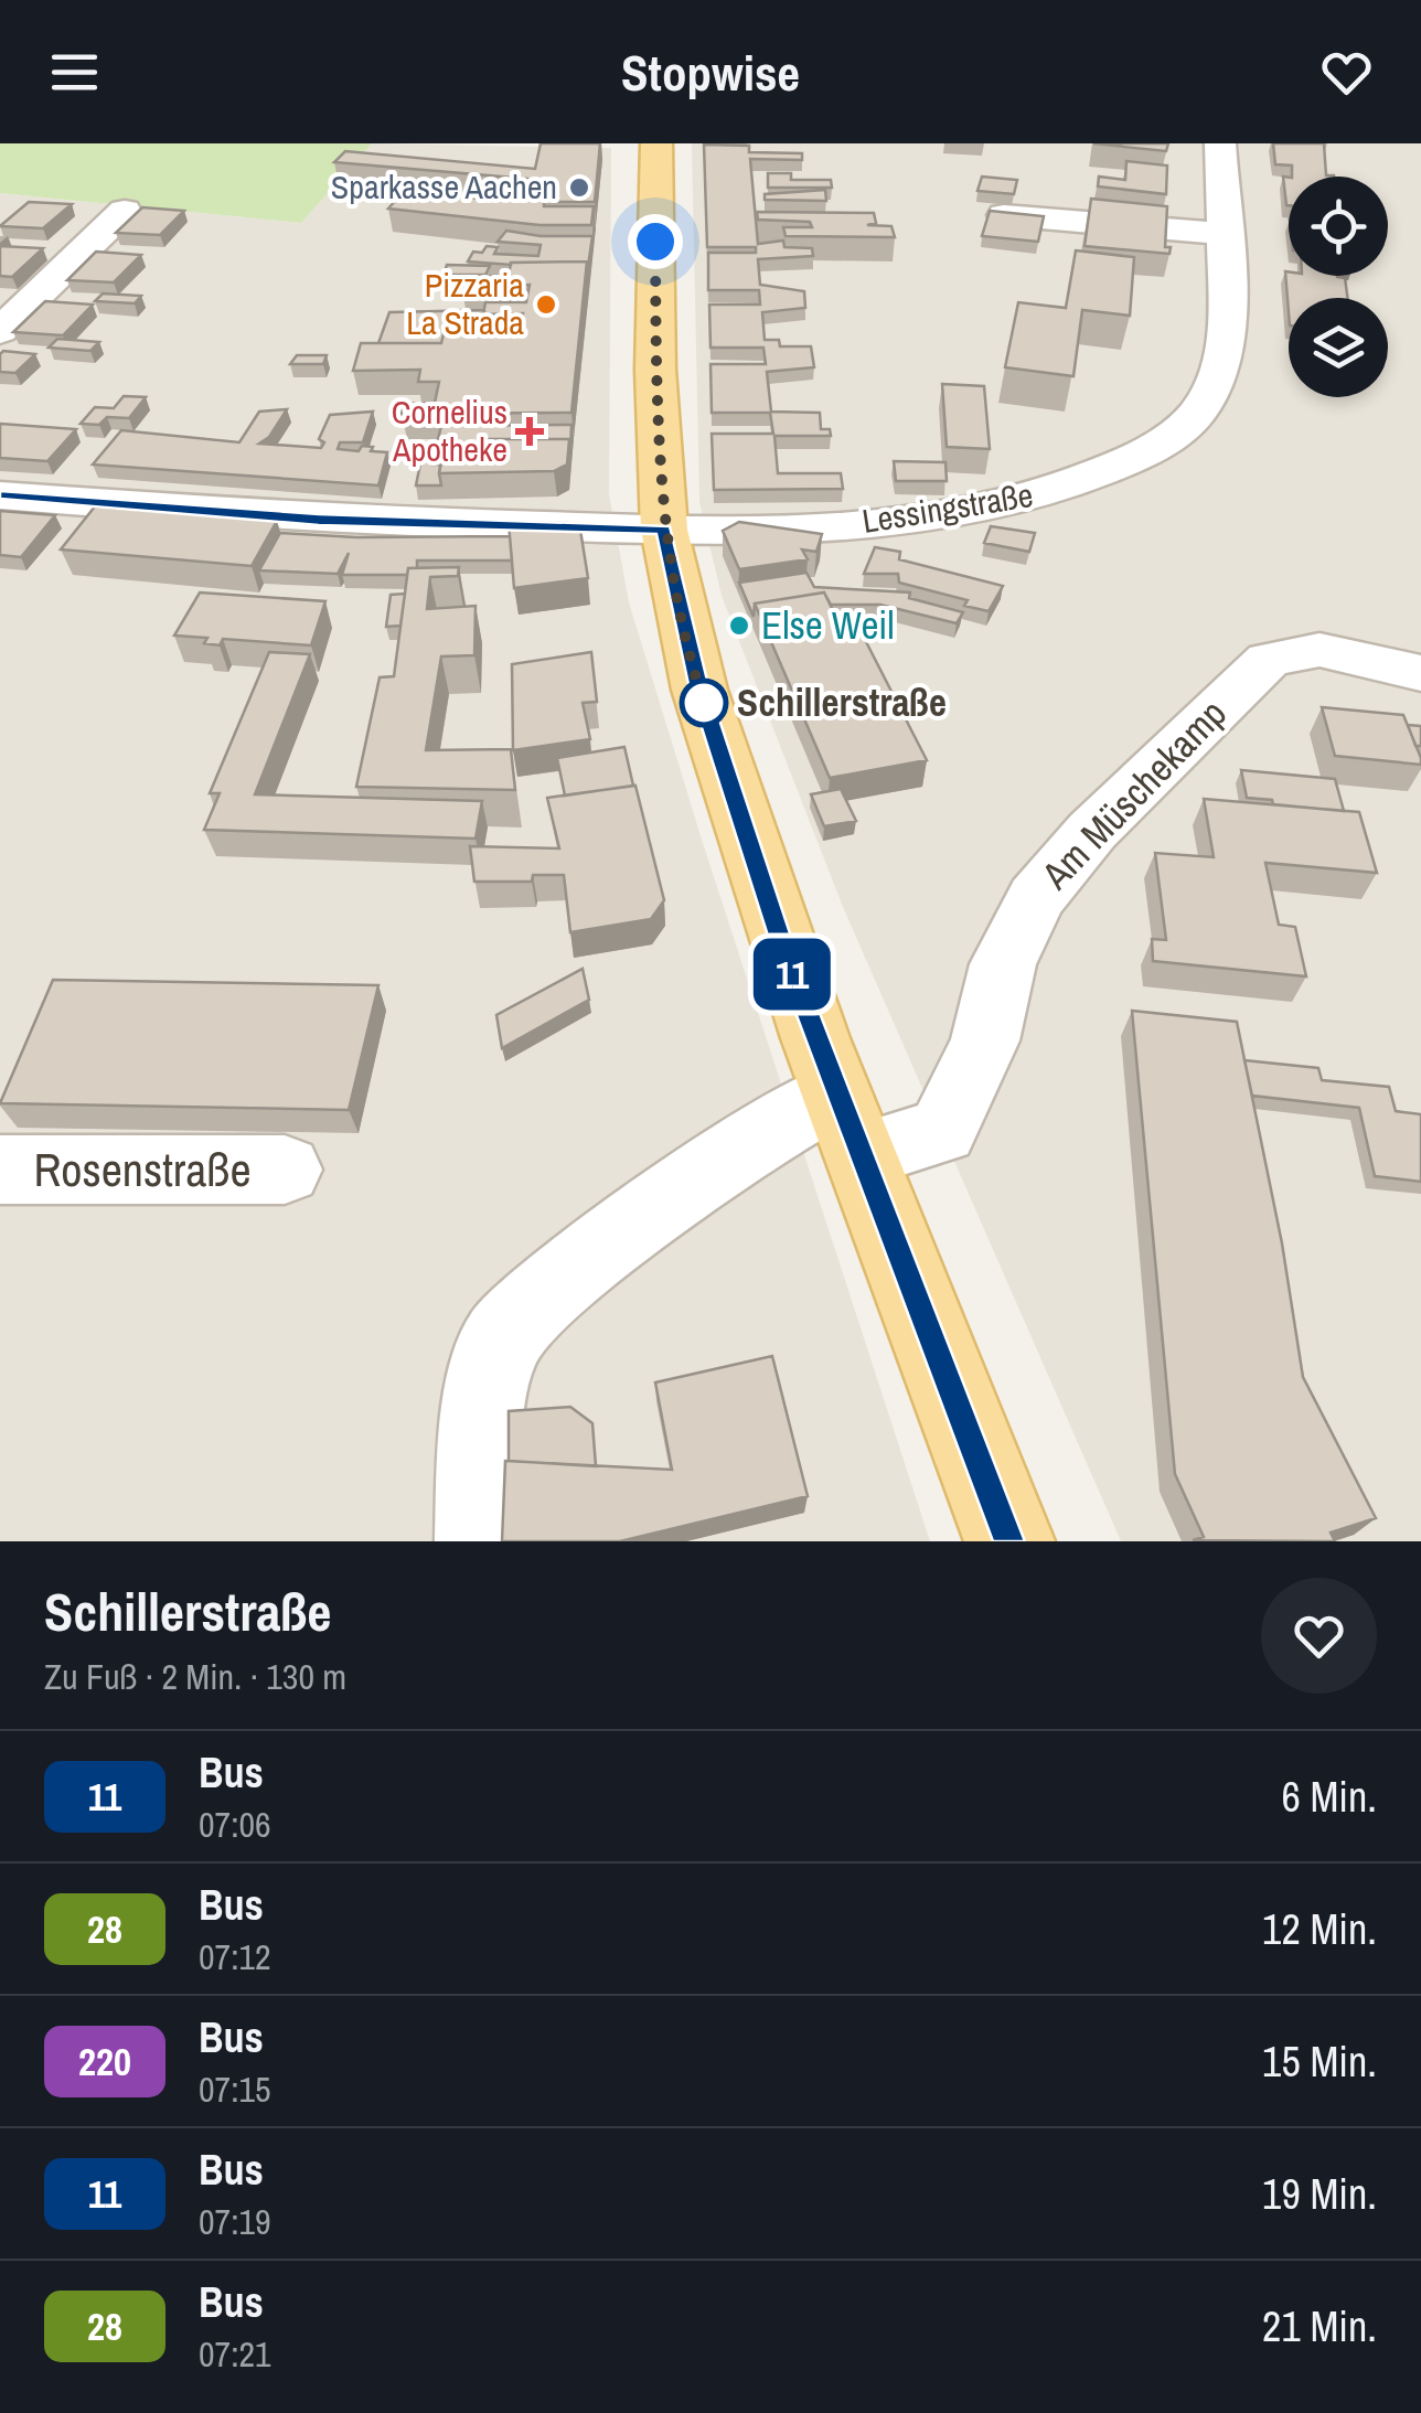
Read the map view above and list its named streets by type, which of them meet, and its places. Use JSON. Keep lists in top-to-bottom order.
{
  "streets": {
    "street": ["Lessingstraße", "Am Müschekamp", "Rosenstraße"]
  },
  "places": {
    "other": [
      "Sparkasse Aachen",
      "Pizzaria La Strada",
      "Else Weil",
      "Schillerstraße"
    ],
    "health": ["Cornelius Apotheke"]
  },
  "lines": ["bus line 11"],
  "page": {
    "header": "Stopwise",
    "on_map": "11",
    "heading": ["Schillerstraße", "Zu Fuß · 2 Min. · 130 m"],
    "list": [
      {
        "mark": "11",
        "name": "Bus",
        "note": "07:06",
        "value": "6 Min."
      },
      {
        "mark": "28",
        "name": "Bus",
        "note": "07:12",
        "value": "12 Min."
      },
      {
        "mark": "220",
        "name": "Bus",
        "note": "07:15",
        "value": "15 Min."
      },
      {
        "mark": "11",
        "name": "Bus",
        "note": "07:19",
        "value": "19 Min."
      },
      {
        "mark": "28",
        "name": "Bus",
        "note": "07:21",
        "value": "21 Min."
      }
    ]
  }
}
